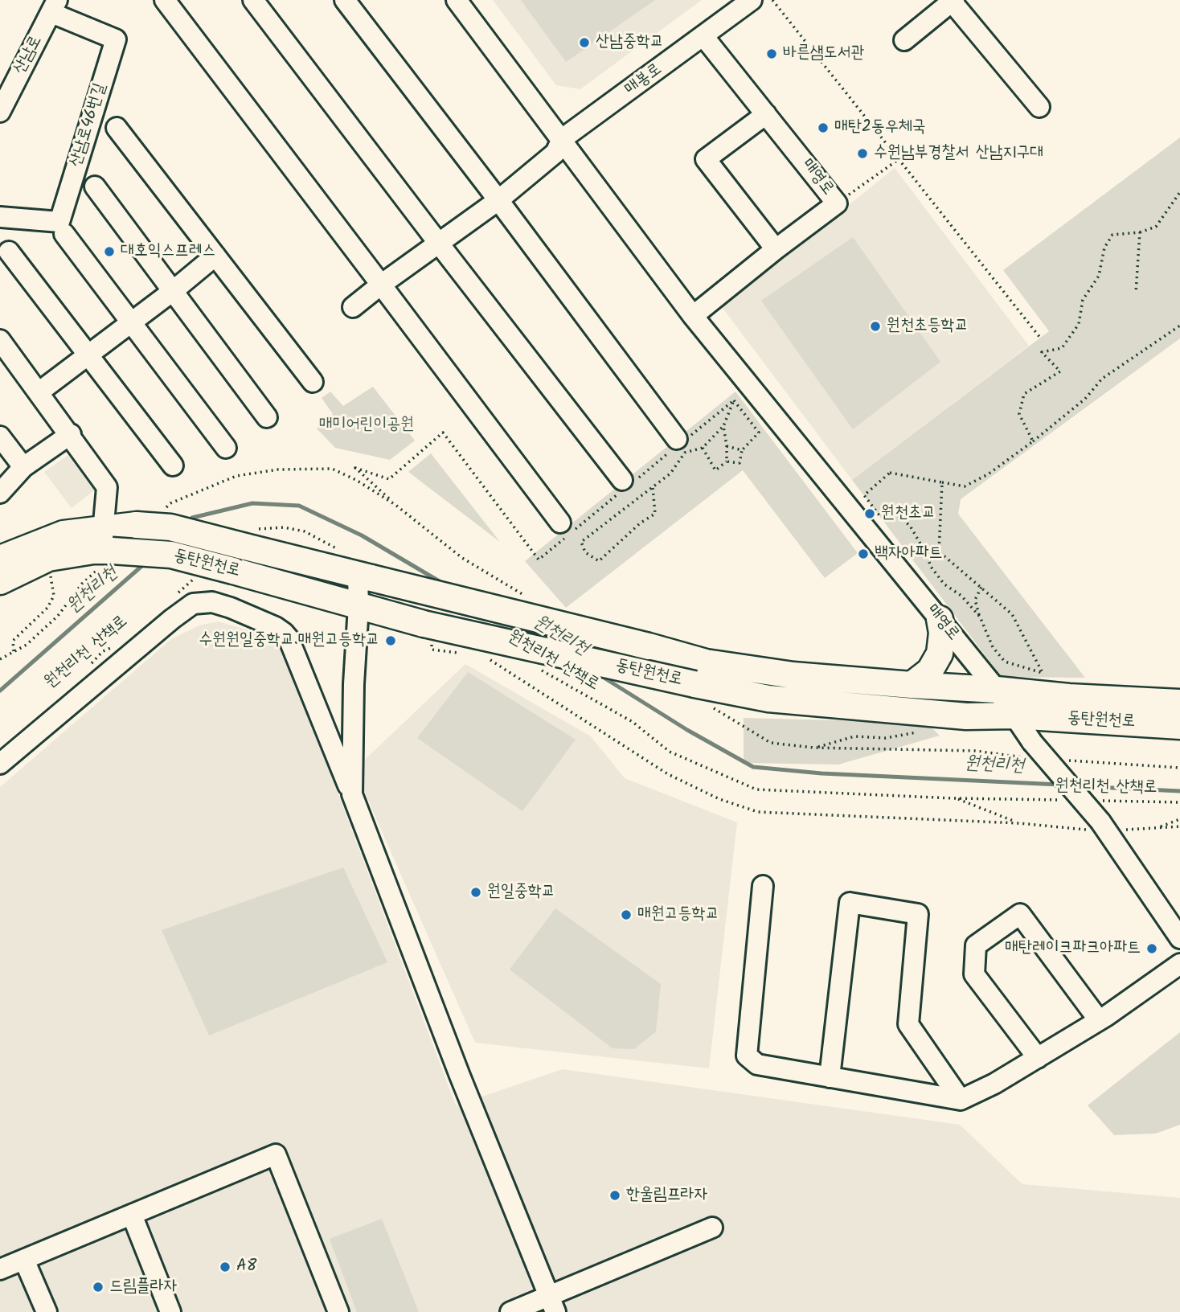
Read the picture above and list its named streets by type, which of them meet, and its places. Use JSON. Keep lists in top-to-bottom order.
{
  "streets": {
    "main road": ["동탄원천로"],
    "street": [
      "산남로",
      "매봉로",
      "산남로46번길",
      "매영로"
    ],
    "path": ["원천리천 산책로"]
  },
  "crossings": [
    ["산남로", "산남로46번길"],
    ["매봉로", "매영로"],
    ["매영로", "동탄원천로"]
  ],
  "water": ["원천리천"],
  "parks": ["매미어린이공원"],
  "places": [
    "산남중학교",
    "바른샘도서관",
    "매탄2동우체국",
    "수원남부경찰서 산남지구대",
    "대호익스프레스",
    "원천초등학교",
    "원천초교",
    "백자아파트",
    "수원원일중학교.매원고등학교",
    "원일중학교",
    "매원고등학교",
    "매탄레이크파크아파트",
    "한울림프라자",
    "A8",
    "드림플라자"
  ]
}
